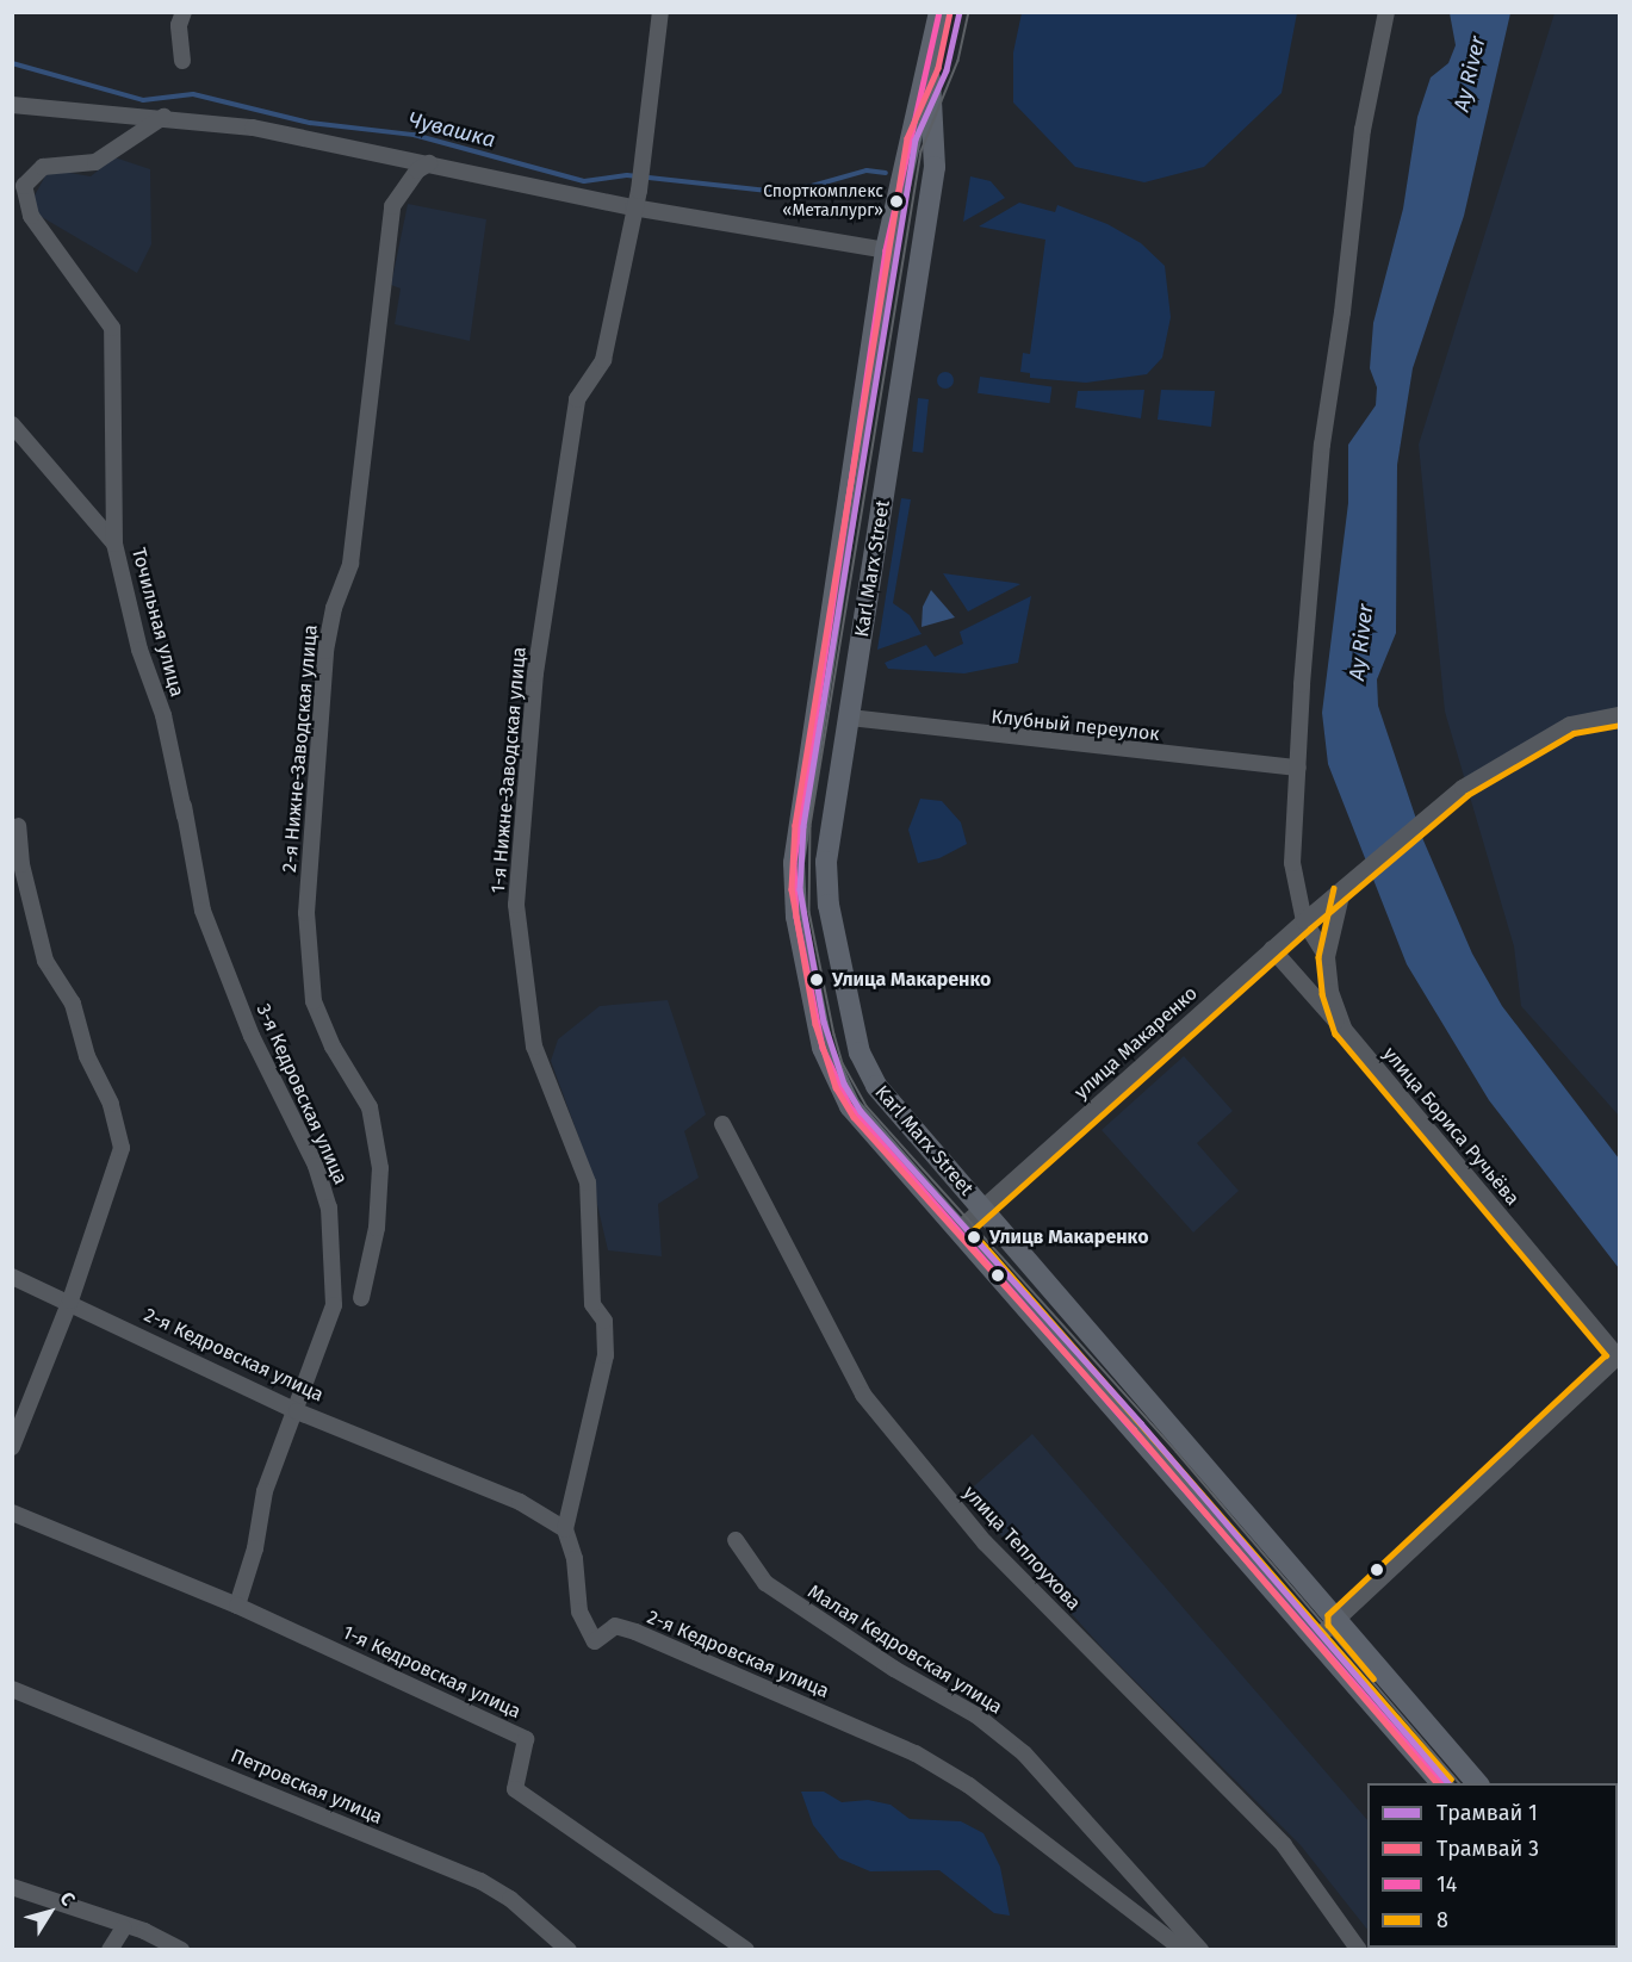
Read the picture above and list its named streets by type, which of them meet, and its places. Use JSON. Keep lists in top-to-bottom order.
{
  "streets": {
    "main road": ["Karl Marx Street"],
    "street": [
      "Точильная улица",
      "Клубный переулок",
      "2-я Нижне-Заводская улица",
      "1-я Нижне-Заводская улица",
      "улица Макаренко",
      "3-я Кедровская улица",
      "улица Бориса Ручьёва",
      "2-я Кедровская улица",
      "улица Теплоухова",
      "Малая Кедровская улица",
      "1-я Кедровская улица",
      "Петровская улица"
    ]
  },
  "crossings": [
    ["Karl Marx Street", "Клубный переулок"],
    ["Karl Marx Street", "улица Макаренко"],
    ["Точильная улица", "3-я Кедровская улица"],
    ["1-я Нижне-Заводская улица", "2-я Кедровская улица"],
    ["улица Макаренко", "улица Бориса Ручьёва"],
    ["3-я Кедровская улица", "2-я Кедровская улица"],
    ["3-я Кедровская улица", "1-я Кедровская улица"]
  ],
  "water": ["Ay River", "Чувашка"],
  "places": ["Спорткомплекс «Металлург»", "Улица Макаренко", "Улицв Макаренко"],
  "lines": [
    "tram line 1",
    "tram line 3",
    "transit line 14",
    "transit line 8"
  ],
  "legend": [
    "Трамвай 1",
    "Трамвай 3",
    "14",
    "8"
  ],
  "north": "top right"
}
